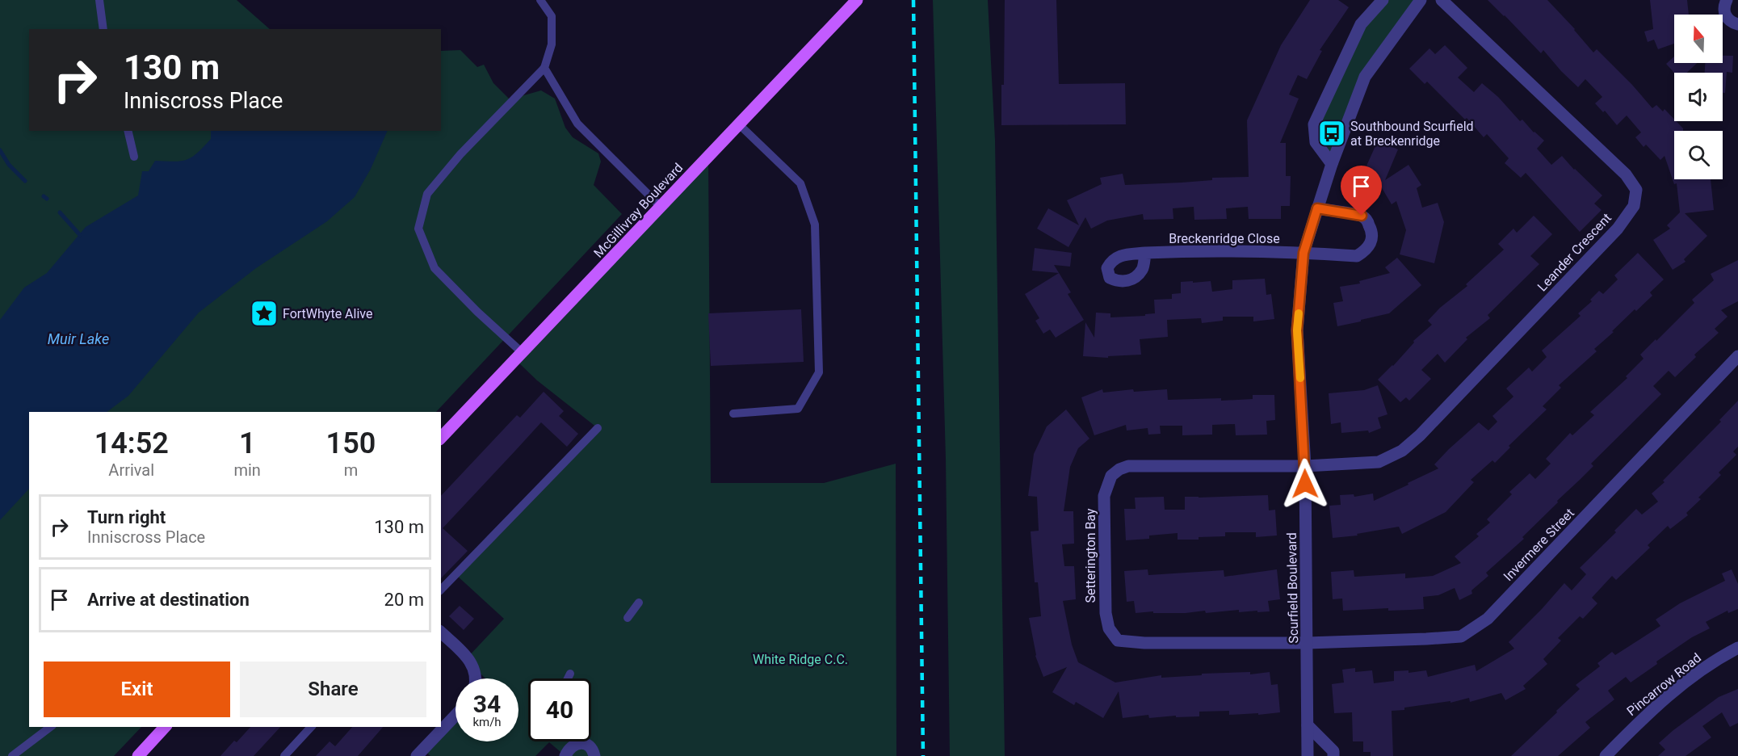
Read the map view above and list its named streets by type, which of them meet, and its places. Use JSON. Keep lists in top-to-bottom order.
{
  "streets": {
    "main road": ["McGillivray Boulevard"],
    "street": [
      "Breckenridge Close",
      "Leander Crescent",
      "Invermere Street",
      "Setterington Bay",
      "Scurfield Boulevard",
      "Pincarrow Road"
    ]
  },
  "crossings": [
    ["Breckenridge Close", "Scurfield Boulevard"],
    ["Leander Crescent", "Setterington Bay"],
    ["Leander Crescent", "Scurfield Boulevard"],
    ["Invermere Street", "Setterington Bay"],
    ["Invermere Street", "Scurfield Boulevard"],
    ["Setterington Bay", "Scurfield Boulevard"]
  ],
  "water": ["Muir Lake"],
  "parks": ["White Ridge C.C."],
  "places": {
    "bus stop": ["Southbound Scurfield at Breckenridge"],
    "place": ["FortWhyte Alive"]
  },
  "north": "top",
  "page": {
    "turn": ["130 m", "Inniscross Place"],
    "eta": [
      "14:52",
      "Arrival",
      "1",
      "min",
      "150",
      "m"
    ],
    "list": [
      {
        "name": "Turn right",
        "note": "Inniscross Place",
        "value": "130 m"
      },
      {
        "name": "Arrive at destination",
        "value": "20 m"
      }
    ],
    "buttons": ["Exit", "Share"],
    "speed": "34 km/h",
    "limit": "40"
  }
}
